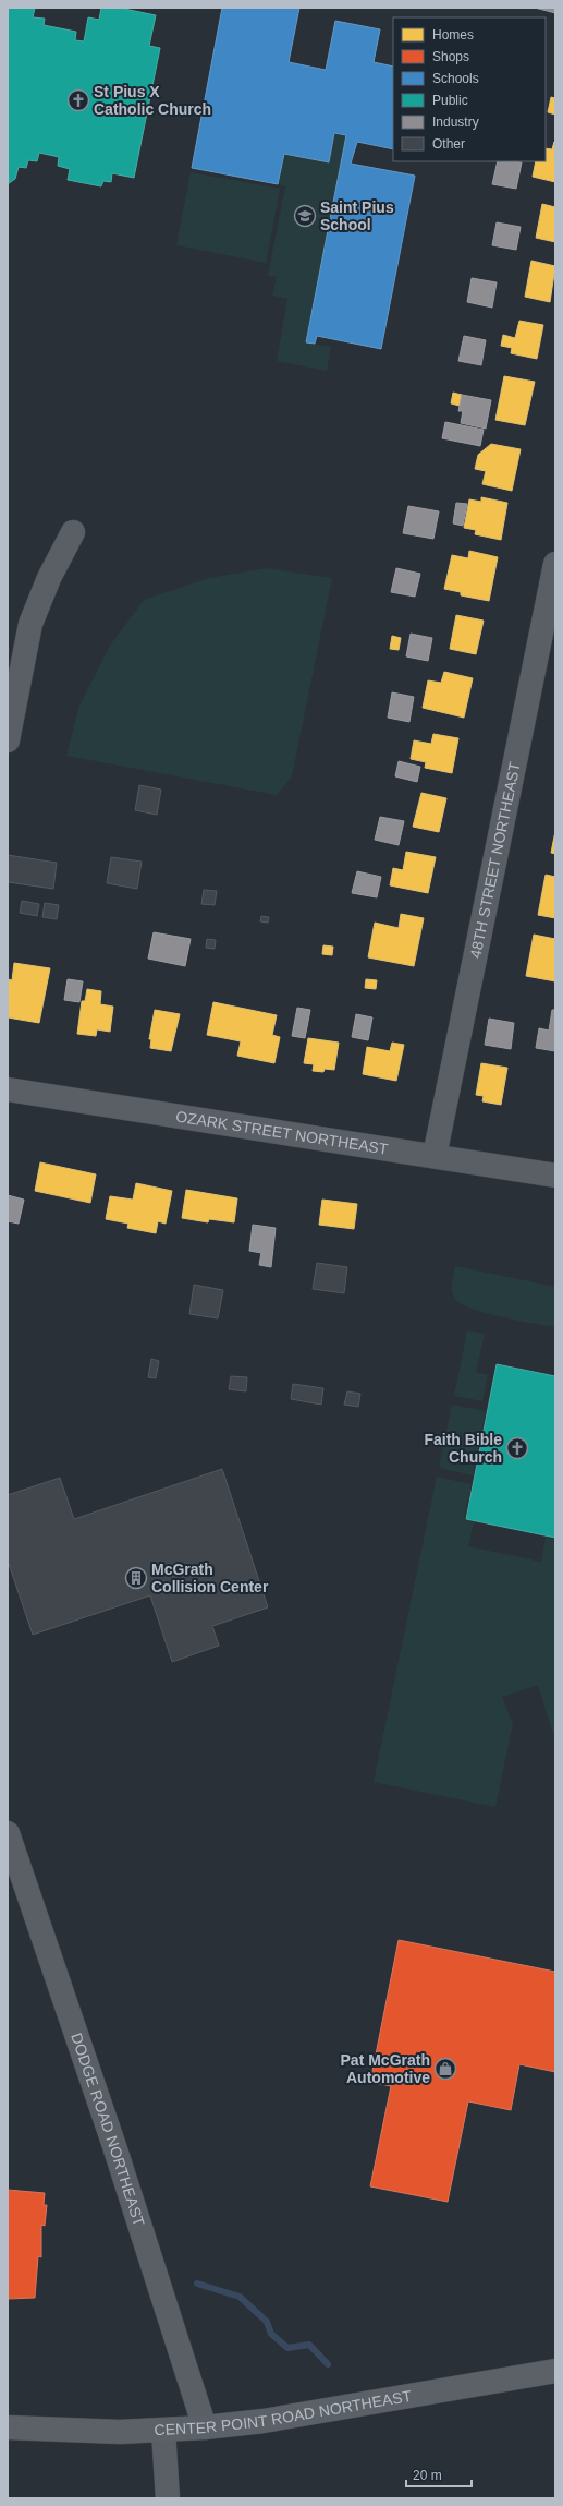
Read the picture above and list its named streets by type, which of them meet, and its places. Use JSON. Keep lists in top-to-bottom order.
{
  "streets": {
    "main road": ["CENTER POINT ROAD NORTHEAST"],
    "street": ["48TH STREET NORTHEAST", "OZARK STREET NORTHEAST", "DODGE ROAD NORTHEAST"]
  },
  "crossings": [
    ["48TH STREET NORTHEAST", "OZARK STREET NORTHEAST"],
    ["DODGE ROAD NORTHEAST", "CENTER POINT ROAD NORTHEAST"]
  ],
  "places": {
    "church": ["St Pius X Catholic Church", "Faith Bible Church"],
    "school or university": ["Saint Pius School"],
    "building": ["McGrath Collision Center"],
    "shop": ["Pat McGrath Automotive"]
  },
  "legend": [
    "Homes",
    "Shops",
    "Schools",
    "Public",
    "Industry",
    "Other"
  ],
  "scale_bar": "20 m"
}
